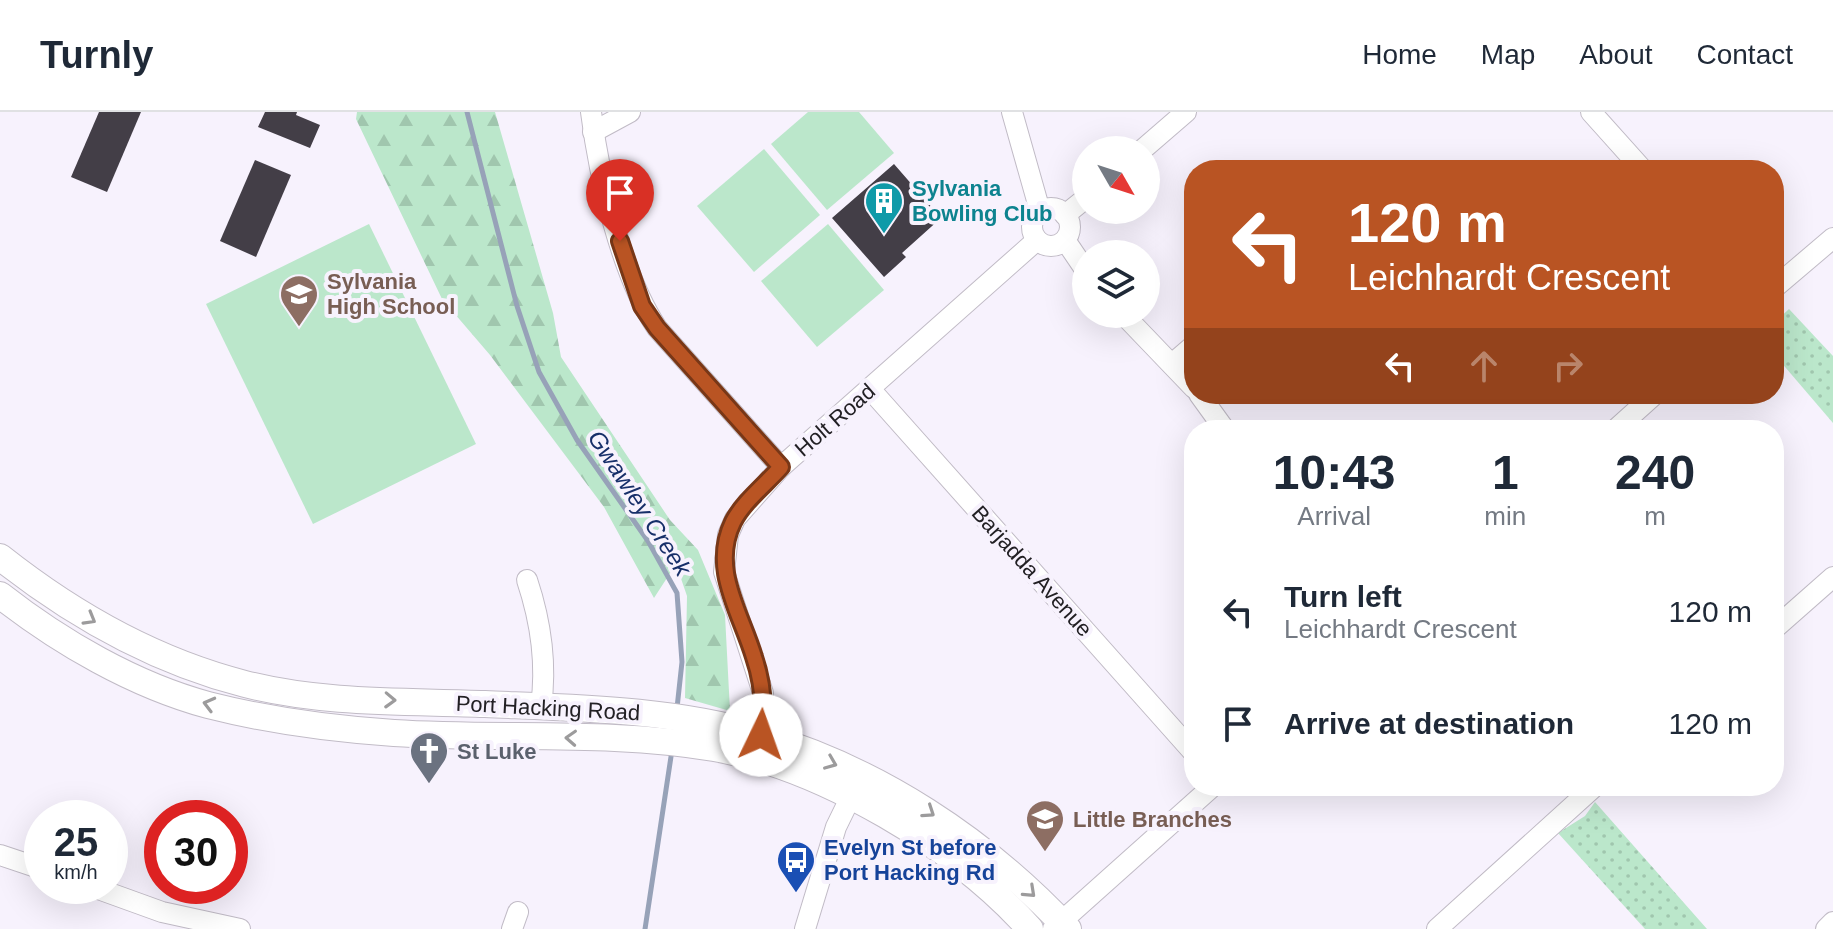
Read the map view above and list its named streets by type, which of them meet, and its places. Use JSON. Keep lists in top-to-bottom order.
{
  "streets": {
    "main road": ["Port Hacking Road"],
    "street": ["Holt Road", "Barjadda Avenue"]
  },
  "crossings": [
    ["Holt Road", "Barjadda Avenue"],
    ["Holt Road", "Port Hacking Road"]
  ],
  "water": ["Gwawley Creek"],
  "places": {
    "building": ["Sylvania Bowling Club"],
    "school or university": ["Sylvania High School", "Little Branches"],
    "church": ["St Luke"],
    "bus stop": ["Evelyn St before Port Hacking Rd"]
  },
  "north": "bottom right",
  "page": {
    "header": "Turnly",
    "nav": [
      "Home",
      "Map",
      "About",
      "Contact"
    ],
    "turn": ["120 m", "Leichhardt Crescent"],
    "eta": [
      "10:43",
      "Arrival",
      "1",
      "min",
      "240",
      "m"
    ],
    "list": [
      {
        "name": "Turn left",
        "note": "Leichhardt Crescent",
        "value": "120 m"
      },
      {
        "name": "Arrive at destination",
        "value": "120 m"
      }
    ],
    "speed": "25 km/h",
    "limit": "30"
  }
}
